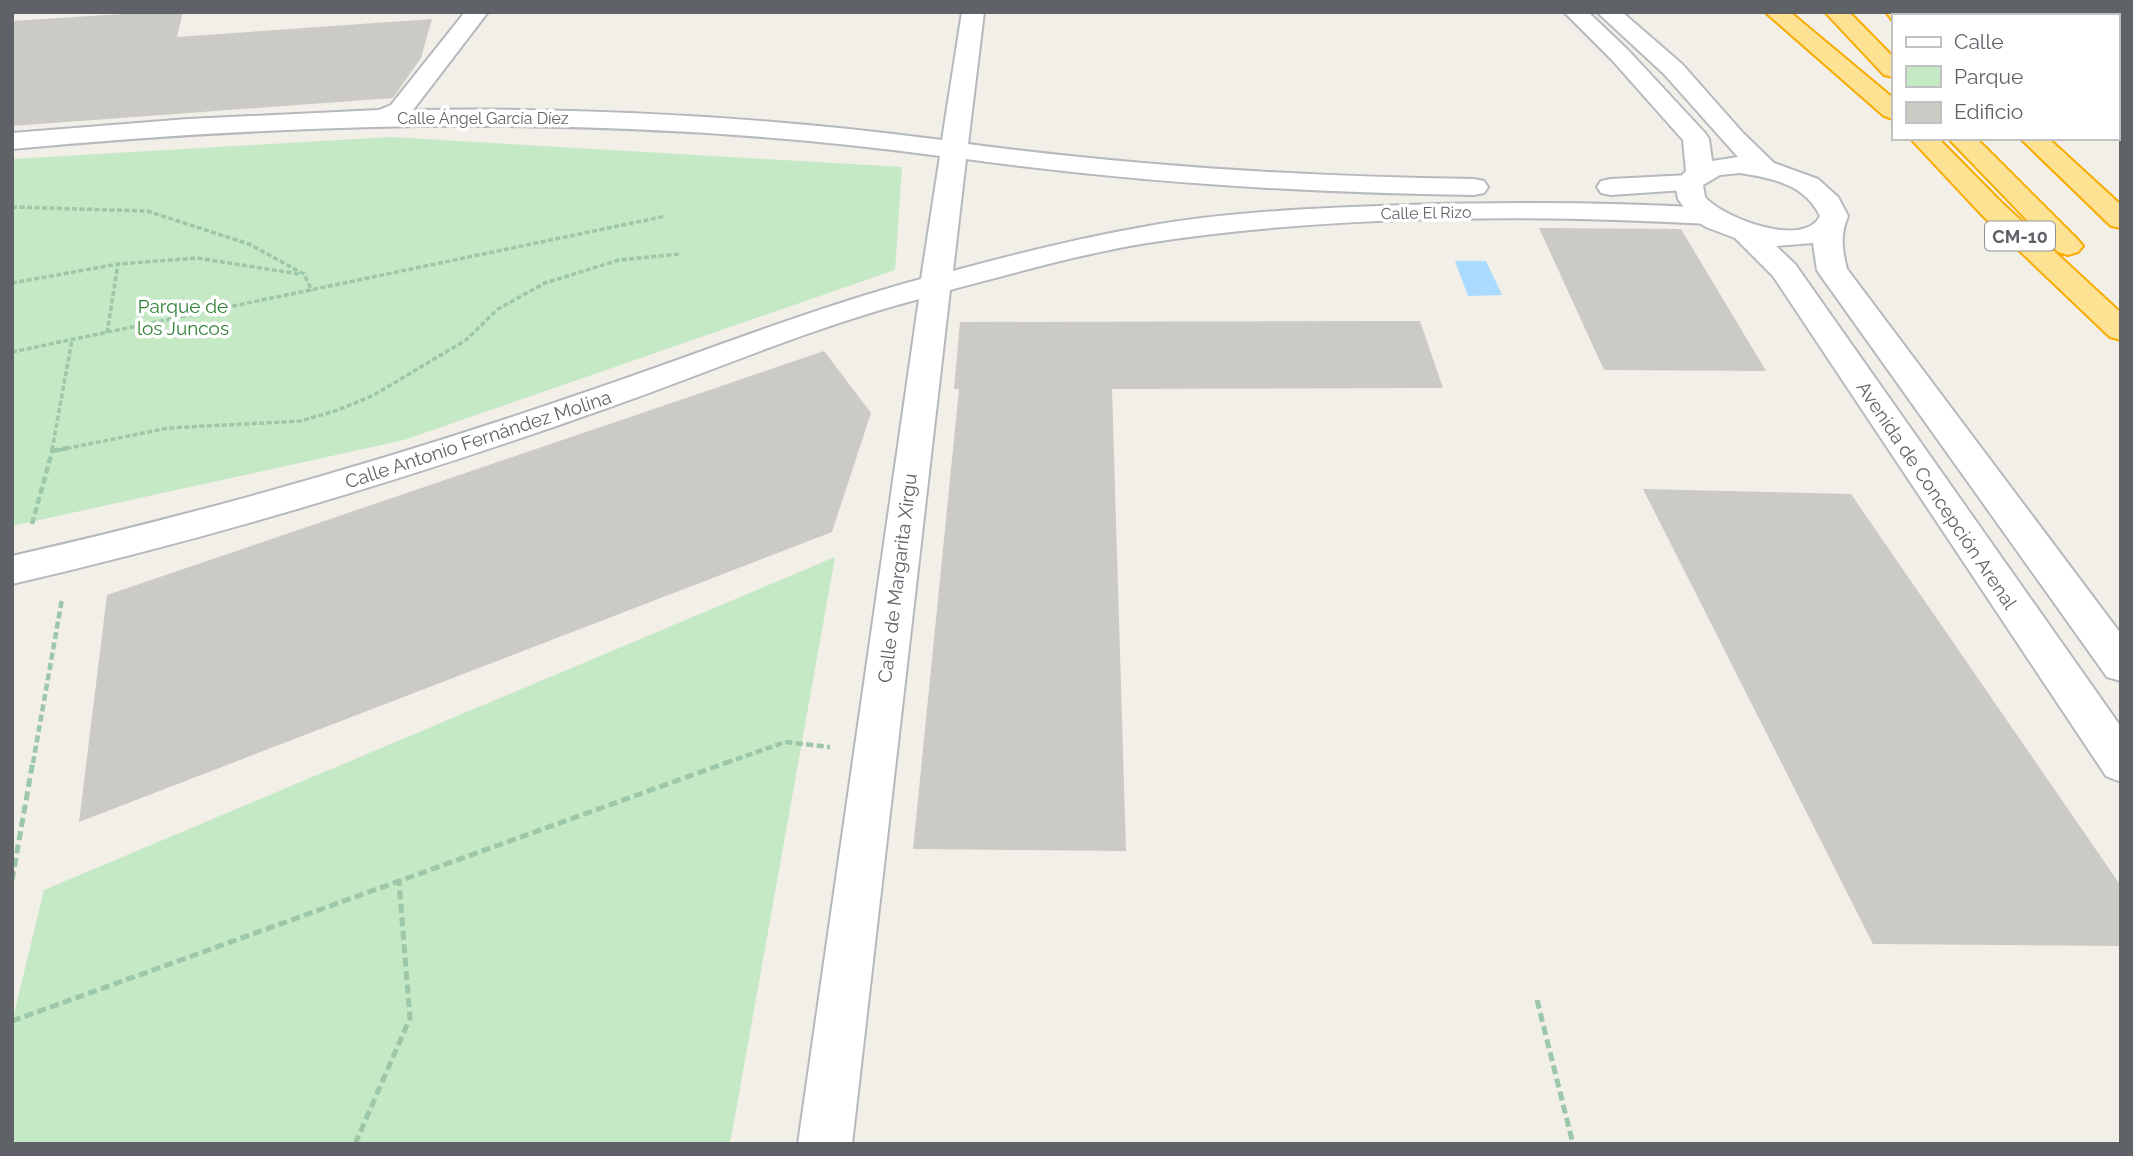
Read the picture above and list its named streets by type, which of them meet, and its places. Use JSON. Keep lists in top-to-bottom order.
{
  "streets": {
    "highway": ["CM-10"],
    "street": [
      "Calle Ángel García Díez",
      "Calle El Rizo",
      "Calle Antonio Fernández Molina",
      "Avenida de Concepción Arenal",
      "Calle de Margarita Xirgu"
    ]
  },
  "crossings": [
    ["Calle Ángel García Díez", "Calle El Rizo"],
    ["Calle Ángel García Díez", "Calle de Margarita Xirgu"],
    ["Calle El Rizo", "Calle Antonio Fernández Molina"],
    ["Calle El Rizo", "Calle de Margarita Xirgu"],
    ["Calle Antonio Fernández Molina", "Calle de Margarita Xirgu"]
  ],
  "parks": ["Parque de los Juncos"],
  "legend": ["Calle", "Parque", "Edificio"]
}
